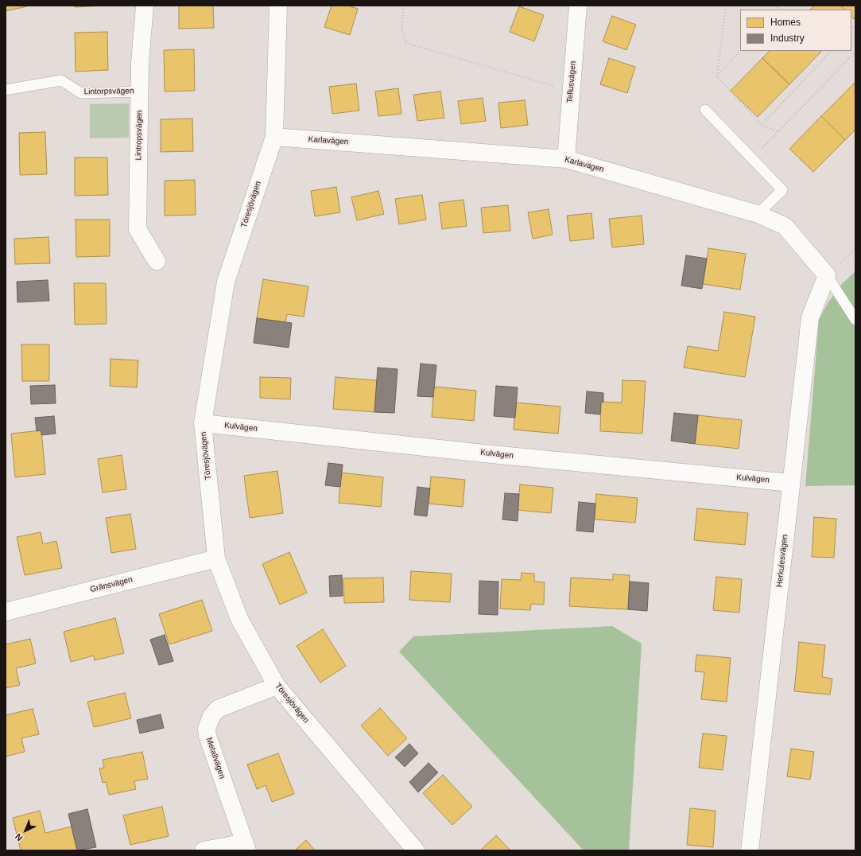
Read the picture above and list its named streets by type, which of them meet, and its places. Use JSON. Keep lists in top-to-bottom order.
{
  "streets": {
    "street": [
      "Tellusvägen",
      "Lintropsvägen",
      "Karlavägen",
      "Töresjövägen",
      "Kulvägen",
      "Herkulesvägen",
      "Gränsvägen",
      "Metallvägen"
    ],
    "lane": ["Lintorpsvägen"]
  },
  "crossings": [
    ["Tellusvägen", "Karlavägen"],
    ["Lintorpsvägen", "Lintropsvägen"],
    ["Karlavägen", "Töresjövägen"],
    ["Karlavägen", "Herkulesvägen"],
    ["Töresjövägen", "Kulvägen"],
    ["Töresjövägen", "Gränsvägen"],
    ["Töresjövägen", "Metallvägen"],
    ["Kulvägen", "Herkulesvägen"]
  ],
  "legend": ["Homes", "Industry"],
  "north": "bottom left"
}
